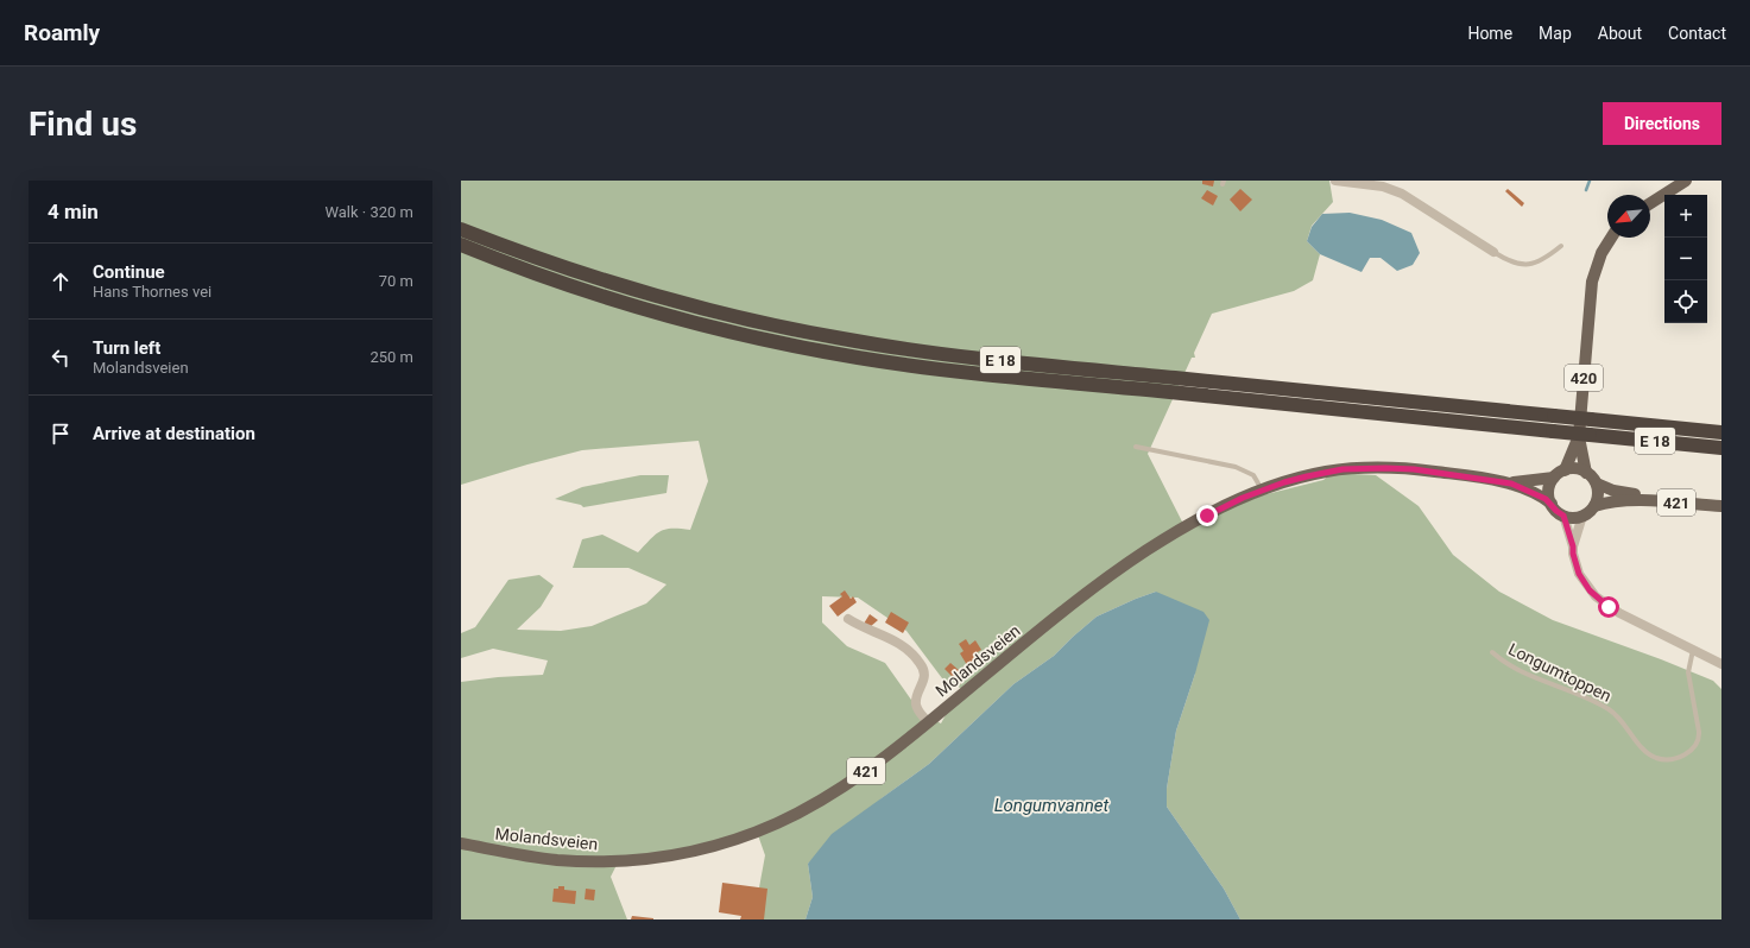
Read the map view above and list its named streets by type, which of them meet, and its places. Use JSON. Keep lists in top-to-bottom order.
{
  "streets": {
    "highway": ["E 18"],
    "main road": ["420", "421", "Molandsveien"],
    "lane": ["Longumtoppen"]
  },
  "crossings": [
    ["E 18", "420"],
    ["420", "421"],
    ["420", "Molandsveien"],
    ["421", "Molandsveien"]
  ],
  "water": ["Longumvannet"],
  "north": "bottom left",
  "page": {
    "header": "Roamly",
    "nav": [
      "Home",
      "Map",
      "About",
      "Contact"
    ],
    "buttons": "Directions",
    "title": "Find us",
    "heading": ["4 min", "Walk · 320 m"],
    "map_buttons": ["+", "−"],
    "list": [
      ["Continue", "Hans Thornes vei", "70 m"],
      ["Turn left", "Molandsveien", "250 m"],
      "Arrive at destination"
    ]
  }
}
